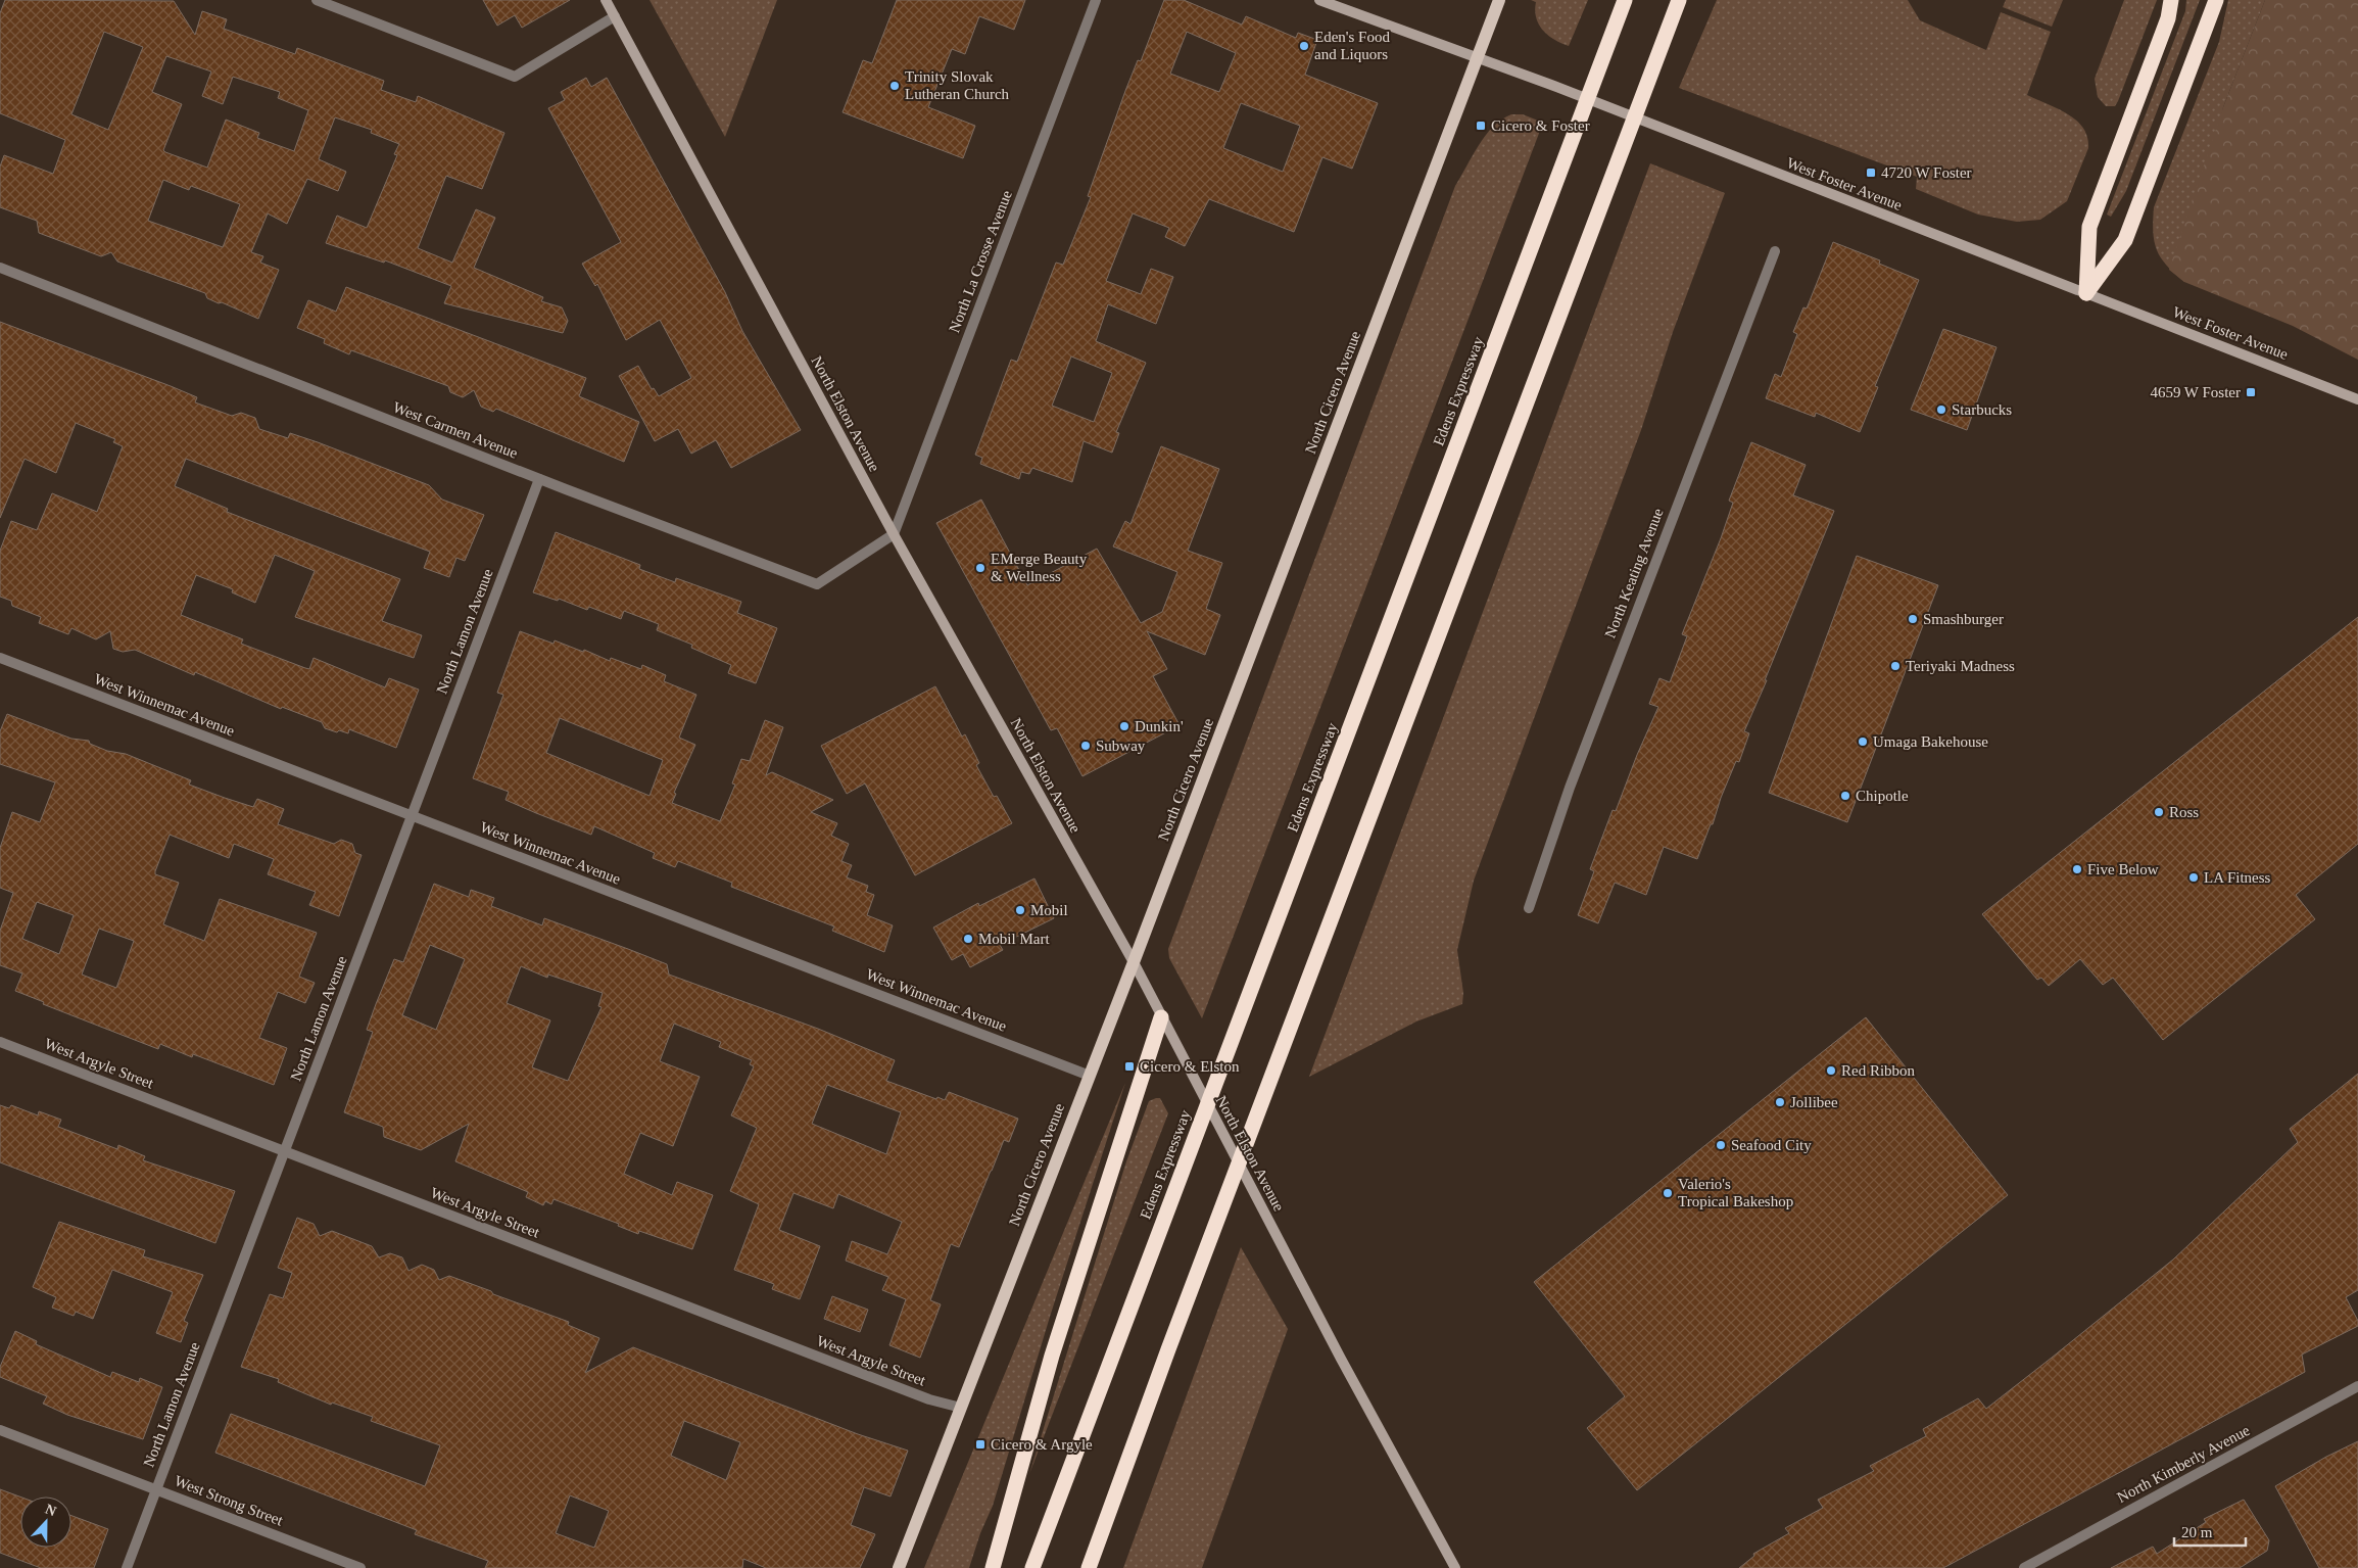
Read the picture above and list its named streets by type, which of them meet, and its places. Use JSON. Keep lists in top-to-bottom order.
{
  "streets": {
    "highway": ["Edens Expressway"],
    "main road": ["West Foster Avenue", "North Cicero Avenue", "North Elston Avenue"],
    "street": [
      "North La Crosse Avenue",
      "West Carmen Avenue",
      "North Keating Avenue",
      "North Lamon Avenue",
      "West Winnemac Avenue",
      "West Argyle Street",
      "North Kimberly Avenue",
      "West Strong Street"
    ]
  },
  "crossings": [
    ["West Foster Avenue", "North Cicero Avenue"],
    ["North La Crosse Avenue", "North Elston Avenue"],
    ["North La Crosse Avenue", "West Carmen Avenue"],
    ["North Cicero Avenue", "North Elston Avenue"],
    ["North Cicero Avenue", "West Winnemac Avenue"],
    ["North Cicero Avenue", "West Argyle Street"],
    ["North Elston Avenue", "West Carmen Avenue"],
    ["West Carmen Avenue", "North Lamon Avenue"],
    ["North Lamon Avenue", "West Winnemac Avenue"],
    ["North Lamon Avenue", "West Argyle Street"],
    ["North Lamon Avenue", "West Strong Street"]
  ],
  "places": {
    "other": [
      "Eden's Food and Liquors",
      "Trinity Slovak Lutheran Church",
      "Starbucks",
      "EMerge Beauty & Wellness",
      "Smashburger",
      "Teriyaki Madness",
      "Dunkin'",
      "Umaga Bakehouse",
      "Subway",
      "Chipotle",
      "Ross",
      "Five Below",
      "LA Fitness",
      "Mobil",
      "Mobil Mart",
      "Red Ribbon",
      "Jollibee",
      "Seafood City",
      "Valerio's Tropical Bakeshop"
    ],
    "transit": [
      "Cicero & Foster",
      "4720 W Foster",
      "4659 W Foster",
      "Cicero & Elston",
      "Cicero & Argyle"
    ]
  },
  "scale_bar": "20 m",
  "north": "top"
}
